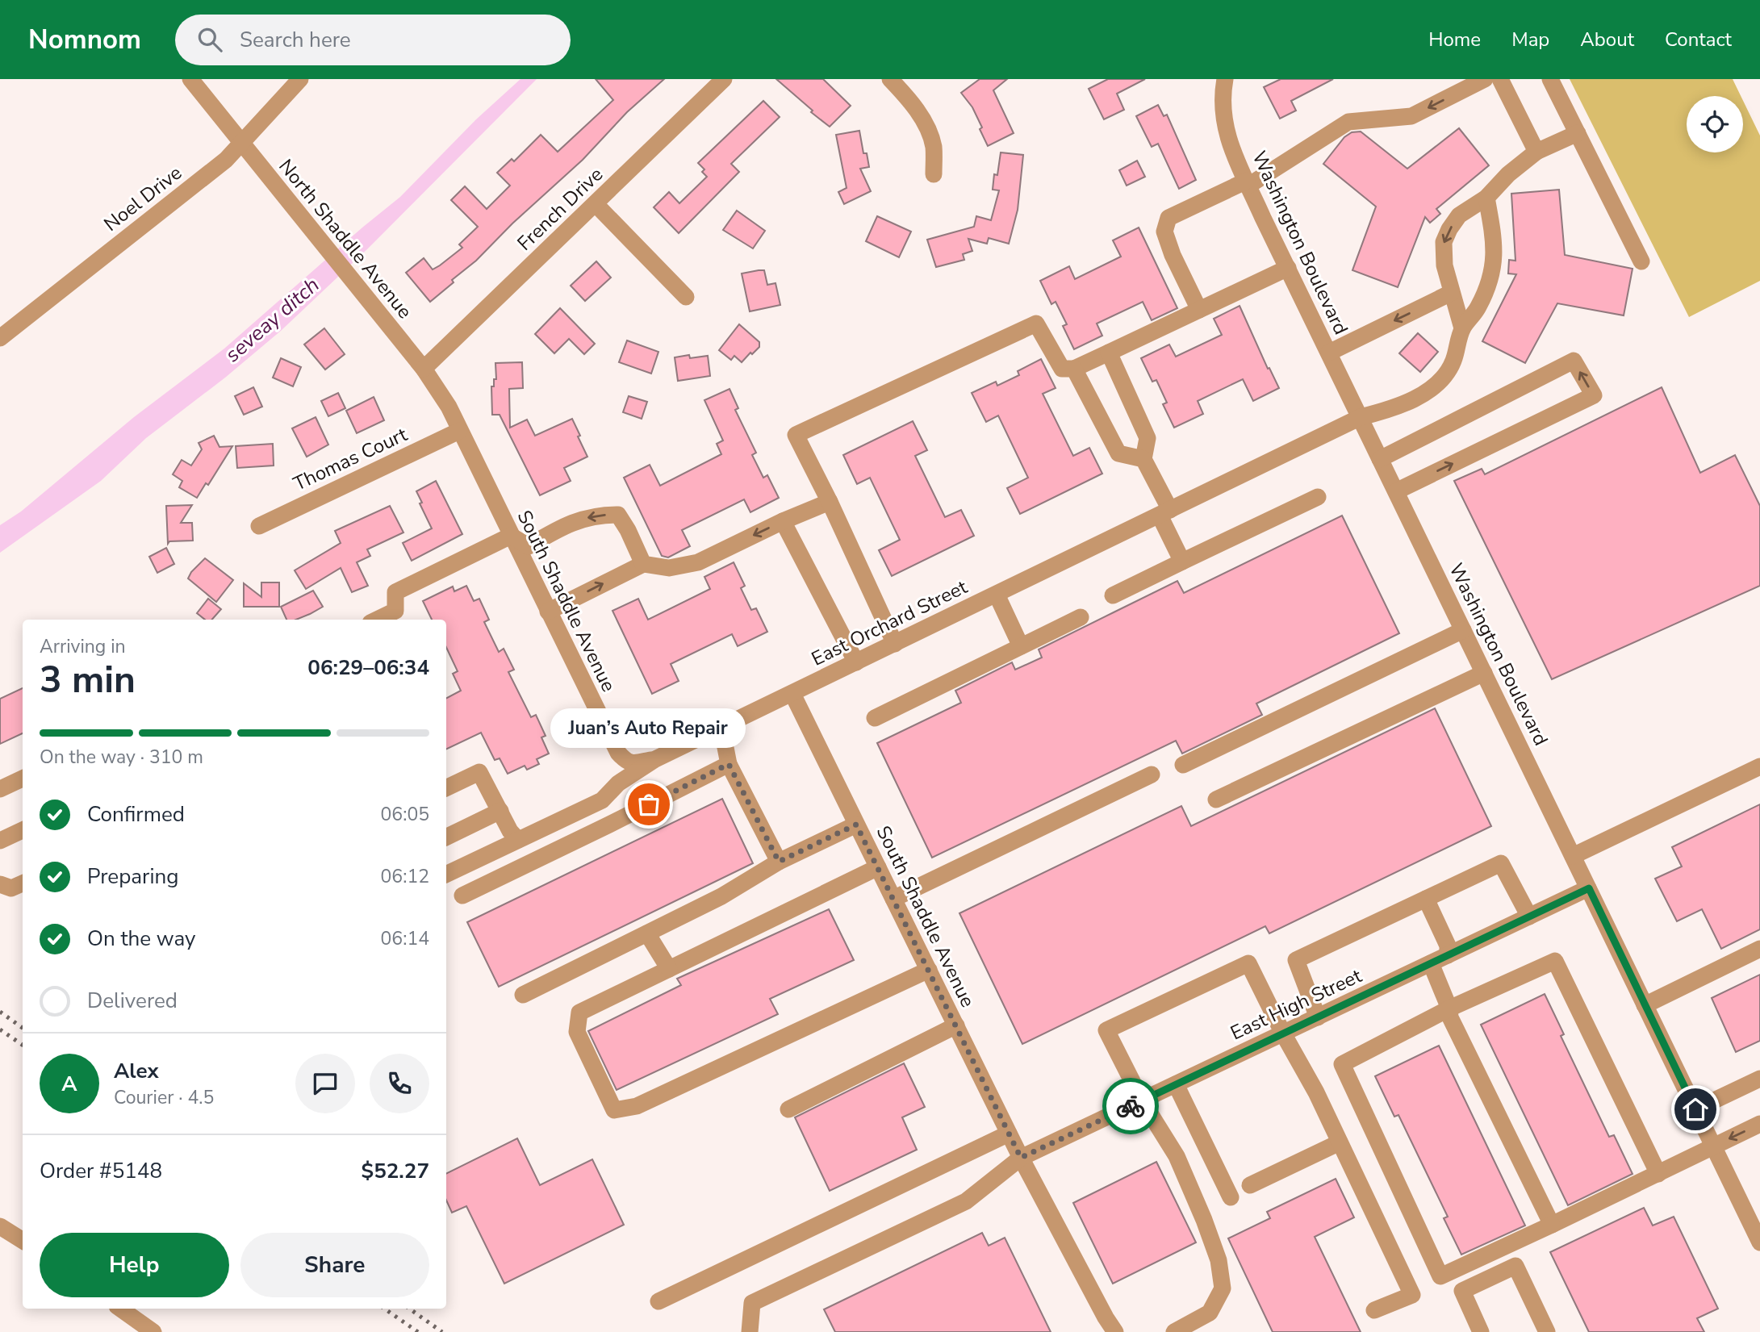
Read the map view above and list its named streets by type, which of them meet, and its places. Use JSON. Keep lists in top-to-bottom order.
{
  "streets": {
    "street": [
      "Noel Drive",
      "French Drive",
      "North Shaddle Avenue",
      "Washington Boulevard",
      "Thomas Court",
      "South Shaddle Avenue",
      "East Orchard Street",
      "East High Street"
    ]
  },
  "crossings": [
    ["Noel Drive", "North Shaddle Avenue"],
    ["French Drive", "North Shaddle Avenue"],
    ["North Shaddle Avenue", "Thomas Court"],
    ["North Shaddle Avenue", "South Shaddle Avenue"],
    ["Washington Boulevard", "East Orchard Street"],
    ["Washington Boulevard", "East High Street"],
    ["Thomas Court", "South Shaddle Avenue"],
    ["South Shaddle Avenue", "East Orchard Street"],
    ["South Shaddle Avenue", "East High Street"]
  ],
  "water": ["seveay ditch"],
  "places": ["Juan’s Auto Repair"],
  "page": {
    "header": "Nomnom",
    "search": "Search here",
    "nav": [
      "Home",
      "Map",
      "About",
      "Contact"
    ],
    "heading": ["3 min", "Arriving in", "06:29–06:34"],
    "panel": [
      "Alex",
      "Courier · 4.5",
      "Order #5148",
      "$52.27"
    ],
    "bubble": "Juan’s Auto Repair",
    "bar": "On the way · 310 m",
    "list": [
      ["Confirmed", "06:05"],
      ["Preparing", "06:12"],
      ["On the way", "06:14"],
      "Delivered"
    ],
    "round": "A",
    "buttons": ["Help", "Share"]
  }
}
